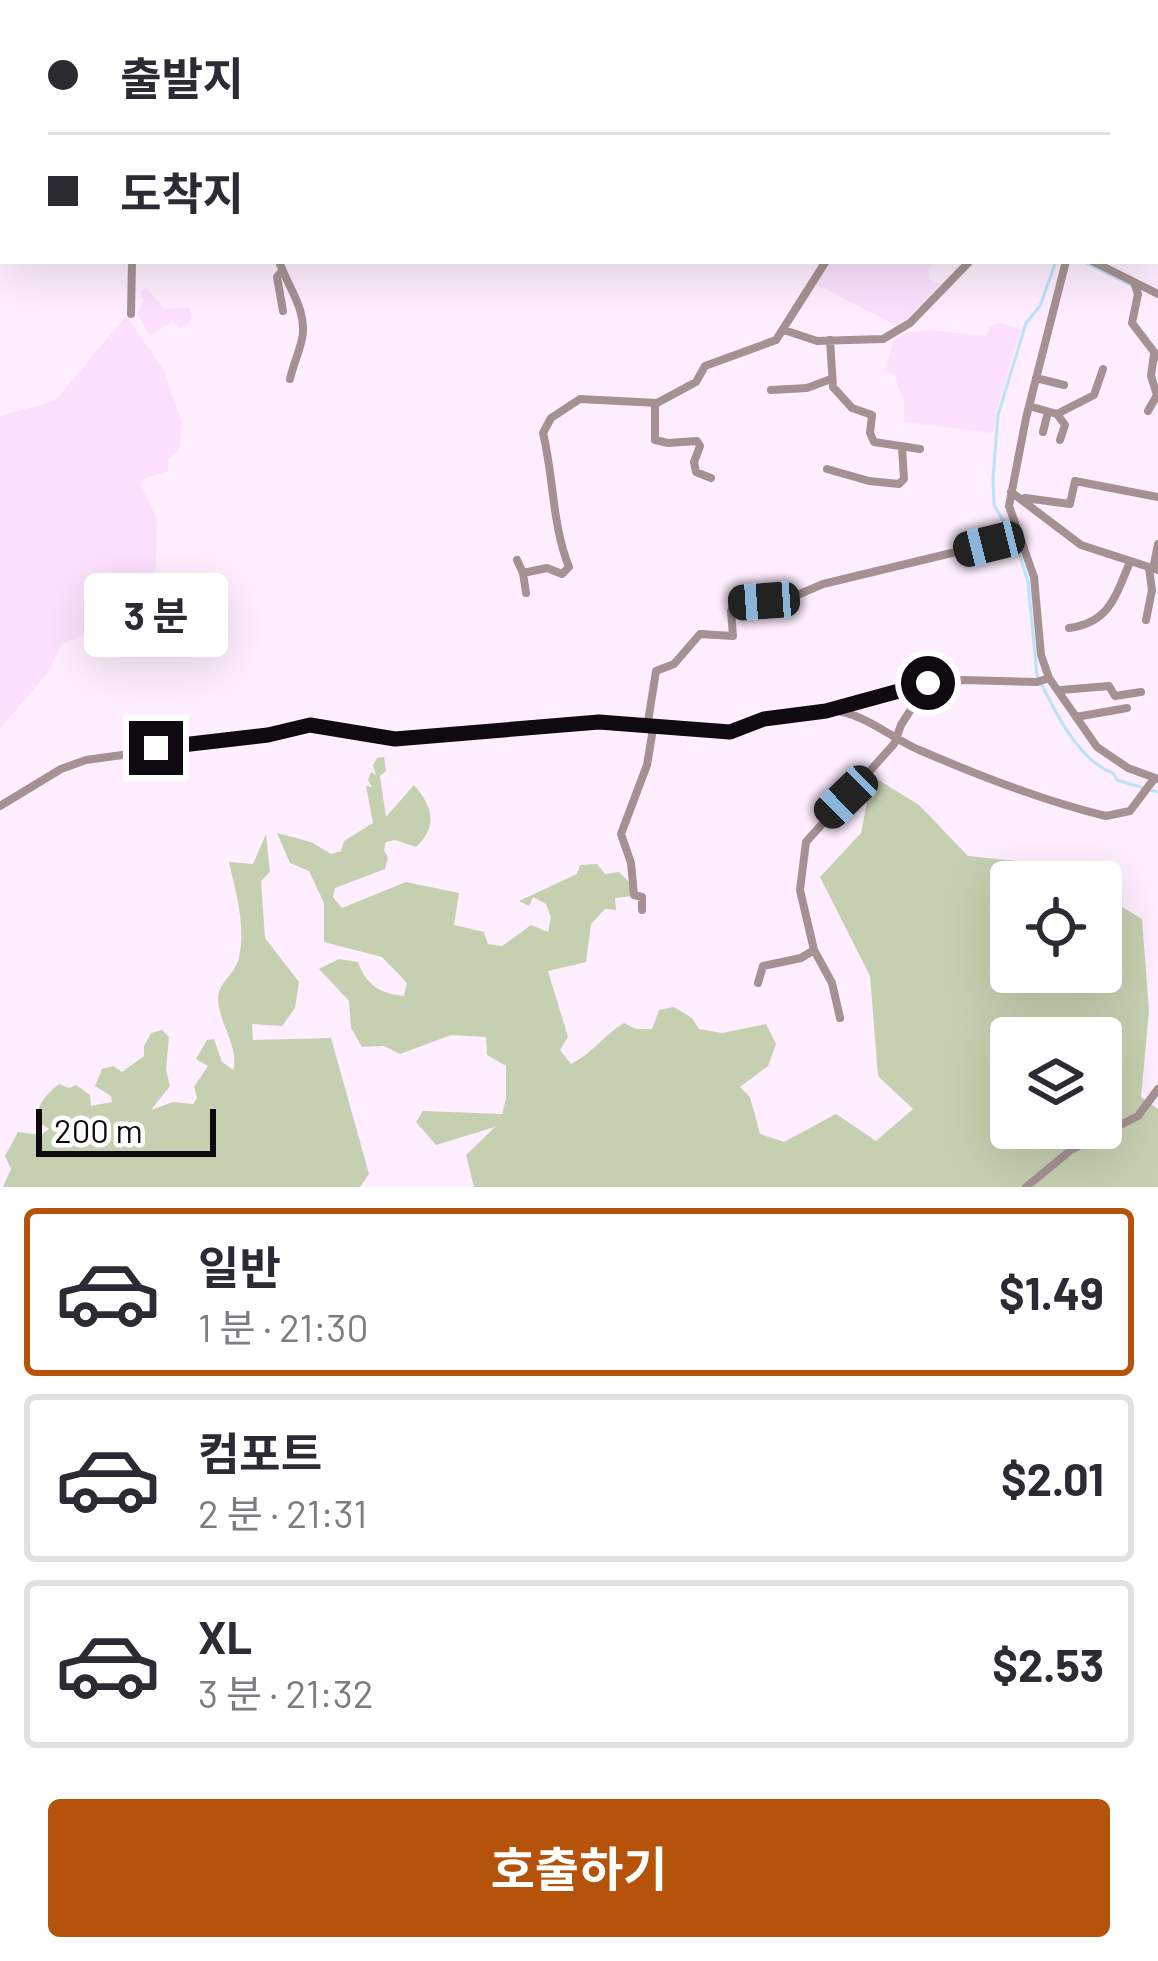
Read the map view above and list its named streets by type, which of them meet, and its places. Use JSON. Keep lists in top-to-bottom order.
{
  "scale_bar": "200 m",
  "page": {
    "banner": ["출발지", "도착지"],
    "bubble": "3 분",
    "scale": "200 m",
    "list": [
      {
        "name": "일반",
        "note": "1 분 · 21:30",
        "value": "$1.49"
      },
      {
        "name": "컴포트",
        "note": "2 분 · 21:31",
        "value": "$2.01"
      },
      {
        "name": "XL",
        "note": "3 분 · 21:32",
        "value": "$2.53"
      }
    ],
    "buttons": "호출하기"
  }
}
